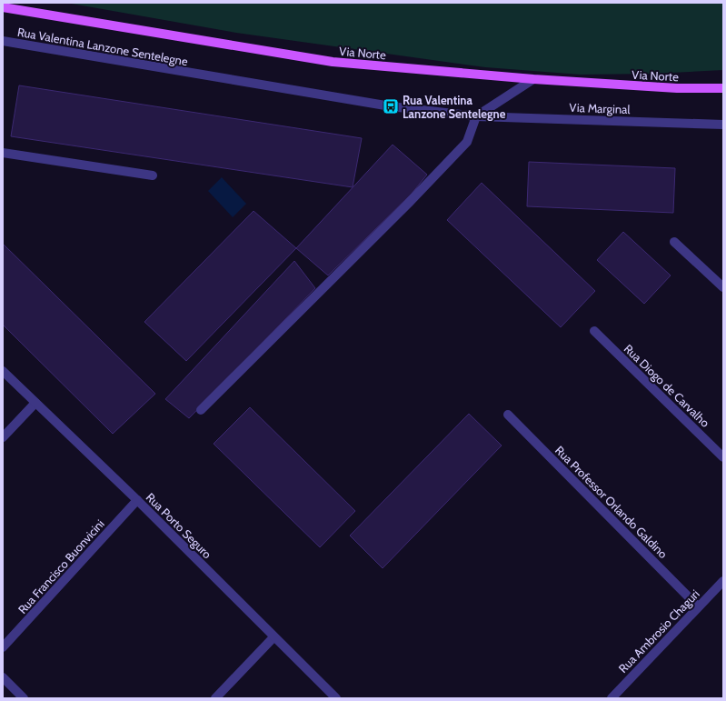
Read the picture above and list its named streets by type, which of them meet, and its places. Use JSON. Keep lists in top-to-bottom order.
{
  "streets": {
    "main road": ["Via Norte"],
    "street": [
      "Rua Valentina Lanzone Sentelegne",
      "Via Marginal",
      "Rua Diogo de Carvalho",
      "Rua Professor Orlando Galdino",
      "Rua Porto Seguro",
      "Rua Francisco Buonvicini",
      "Rua Ambrosio Chaguri"
    ]
  },
  "crossings": [
    ["Rua Valentina Lanzone Sentelegne", "Via Marginal"],
    ["Rua Professor Orlando Galdino", "Rua Ambrosio Chaguri"],
    ["Rua Porto Seguro", "Rua Francisco Buonvicini"]
  ],
  "places": {
    "bus stop": ["Rua Valentina Lanzone Sentelegne"]
  }
}
